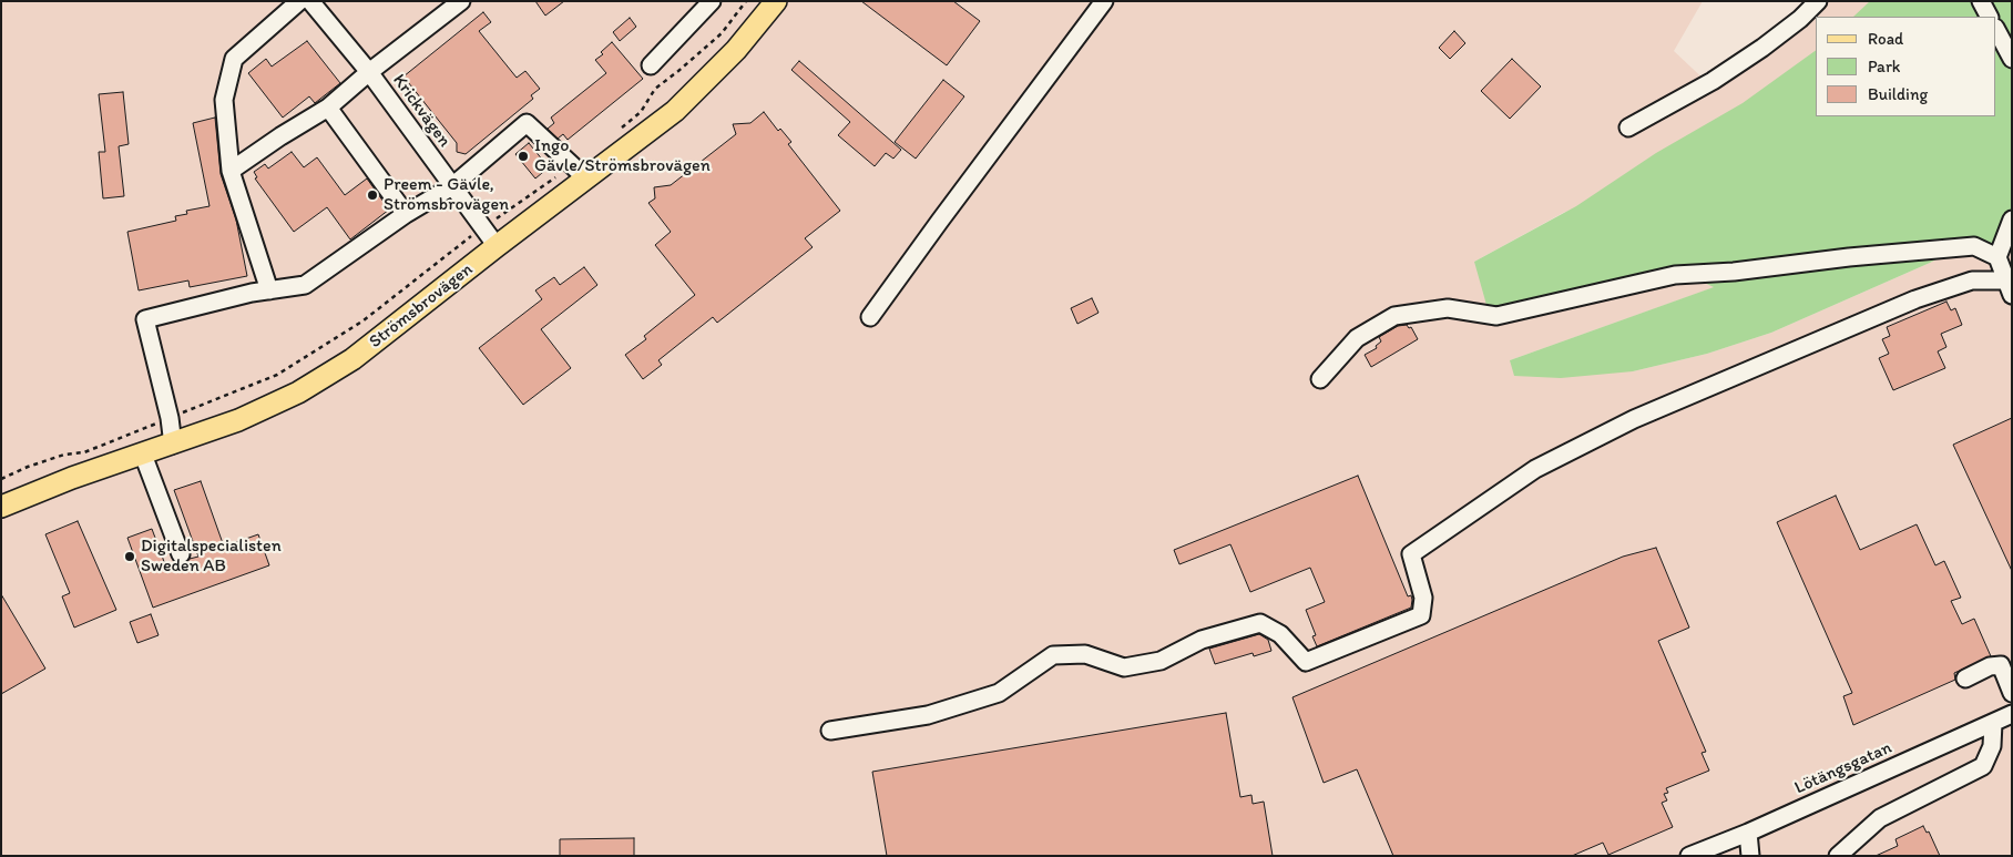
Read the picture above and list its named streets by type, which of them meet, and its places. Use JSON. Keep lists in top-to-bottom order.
{
  "streets": {
    "main road": ["Strömsbrovägen"],
    "street": ["Krickvägen", "Lötängsgatan"]
  },
  "crossings": [
    ["Krickvägen", "Strömsbrovägen"]
  ],
  "places": ["Ingo Gävle/Strömsbrovägen", "Preem - Gävle, Strömsbrovägen", "Digitalspecialisten Sweden AB"],
  "legend": ["Road", "Park", "Building"]
}
